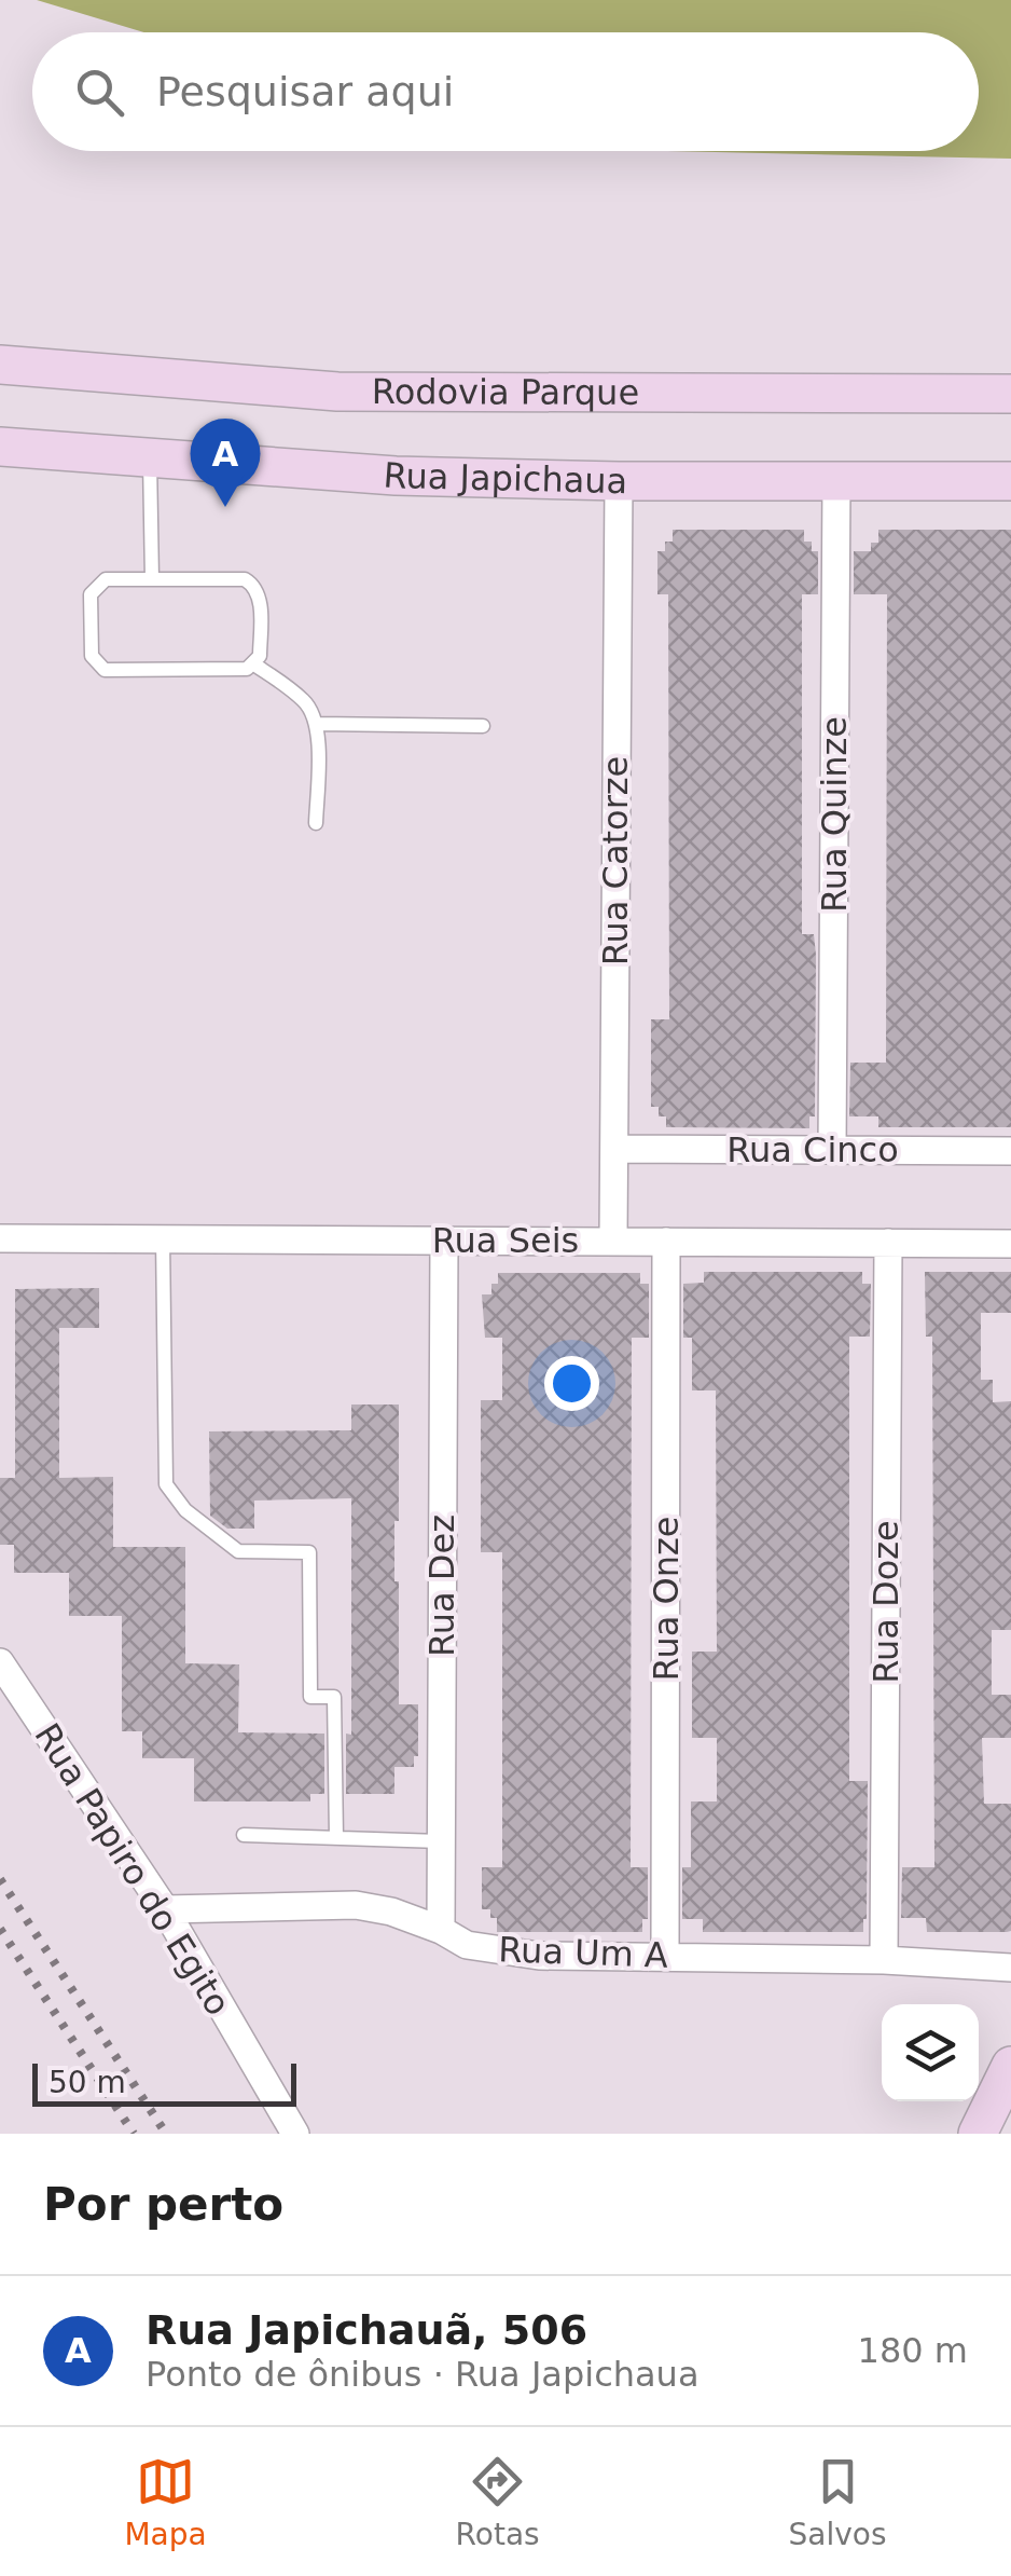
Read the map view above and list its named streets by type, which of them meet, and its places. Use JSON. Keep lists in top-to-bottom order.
{
  "streets": {
    "street": [
      "Rodovia Parque",
      "Rua Japichaua",
      "Rua Quinze",
      "Rua Catorze",
      "Rua Cinco",
      "Rua Seis",
      "Rua Dez",
      "Rua Onze",
      "Rua Doze",
      "Rua Papiro do Egito",
      "Rua Um A"
    ]
  },
  "crossings": [
    ["Rua Japichaua", "Rua Quinze"],
    ["Rua Japichaua", "Rua Catorze"],
    ["Rua Quinze", "Rua Cinco"],
    ["Rua Catorze", "Rua Cinco"],
    ["Rua Catorze", "Rua Seis"],
    ["Rua Seis", "Rua Dez"],
    ["Rua Seis", "Rua Onze"],
    ["Rua Seis", "Rua Doze"],
    ["Rua Dez", "Rua Um A"],
    ["Rua Onze", "Rua Um A"],
    ["Rua Doze", "Rua Um A"],
    ["Rua Papiro do Egito", "Rua Um A"]
  ],
  "scale_bar": "50 m",
  "page": {
    "search": "Pesquisar aqui",
    "pins": "A",
    "scale": "50 m",
    "heading": "Por perto",
    "list": [
      {
        "mark": "A",
        "name": "Rua Japichauã, 506",
        "note": "Ponto de ônibus · Rua Japichaua",
        "value": "180 m"
      }
    ],
    "nav": ["Mapa", "Rotas", "Salvos"]
  }
}
